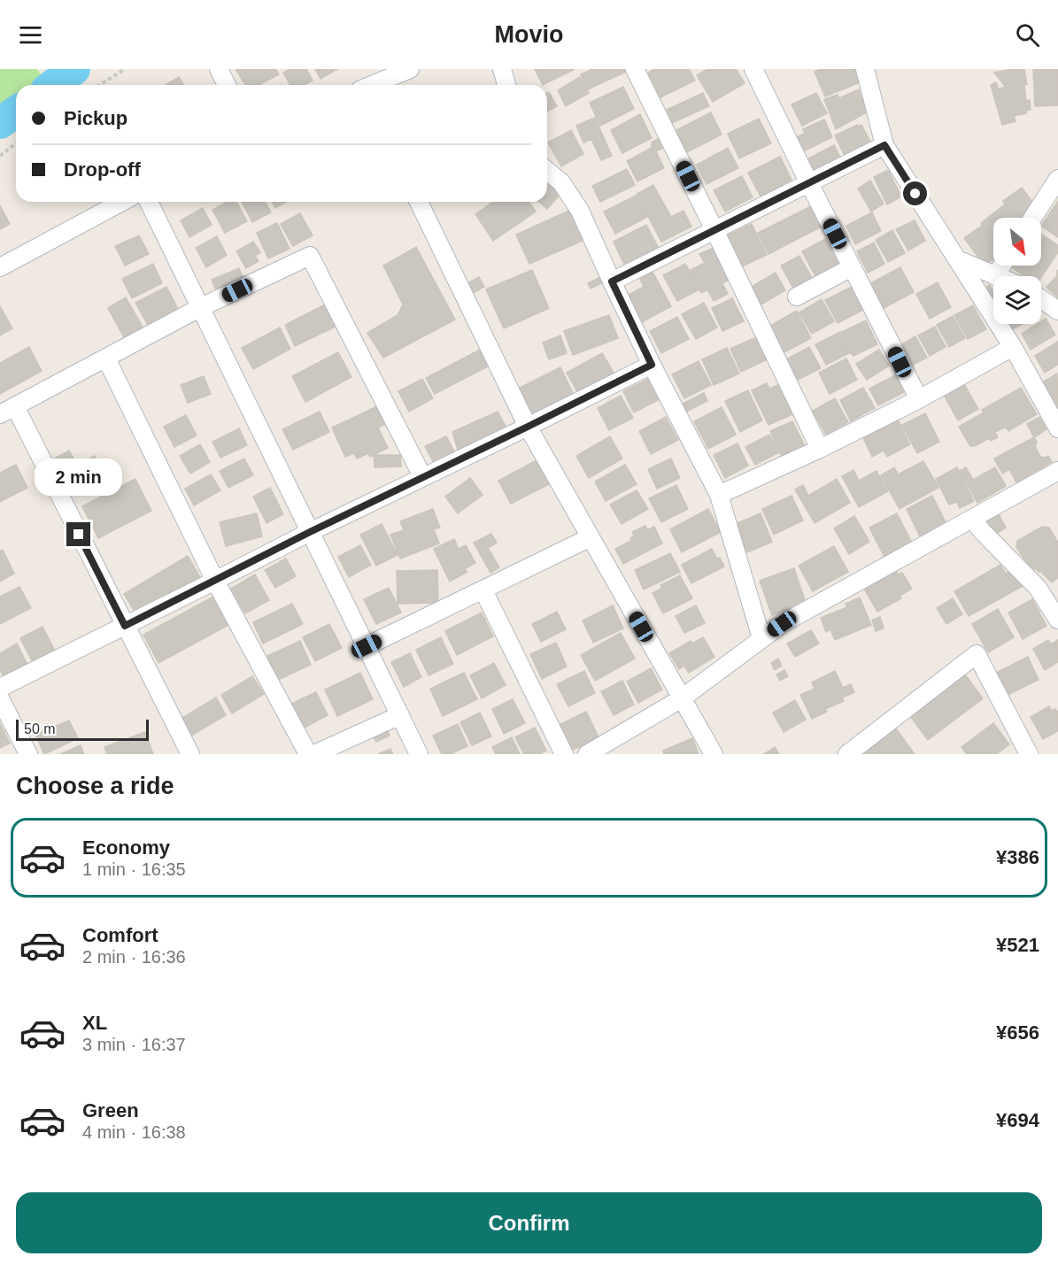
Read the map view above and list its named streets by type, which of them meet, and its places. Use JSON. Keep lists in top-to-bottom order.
{
  "scale_bar": "50 m",
  "north": "bottom right",
  "page": {
    "header": "Movio",
    "banner": ["Pickup", "Drop-off"],
    "bubble": "2 min",
    "scale": "50 m",
    "heading": "Choose a ride",
    "list": [
      {
        "name": "Economy",
        "note": "1 min · 16:35",
        "value": "¥386"
      },
      {
        "name": "Comfort",
        "note": "2 min · 16:36",
        "value": "¥521"
      },
      {
        "name": "XL",
        "note": "3 min · 16:37",
        "value": "¥656"
      },
      {
        "name": "Green",
        "note": "4 min · 16:38",
        "value": "¥694"
      }
    ],
    "buttons": "Confirm"
  }
}
